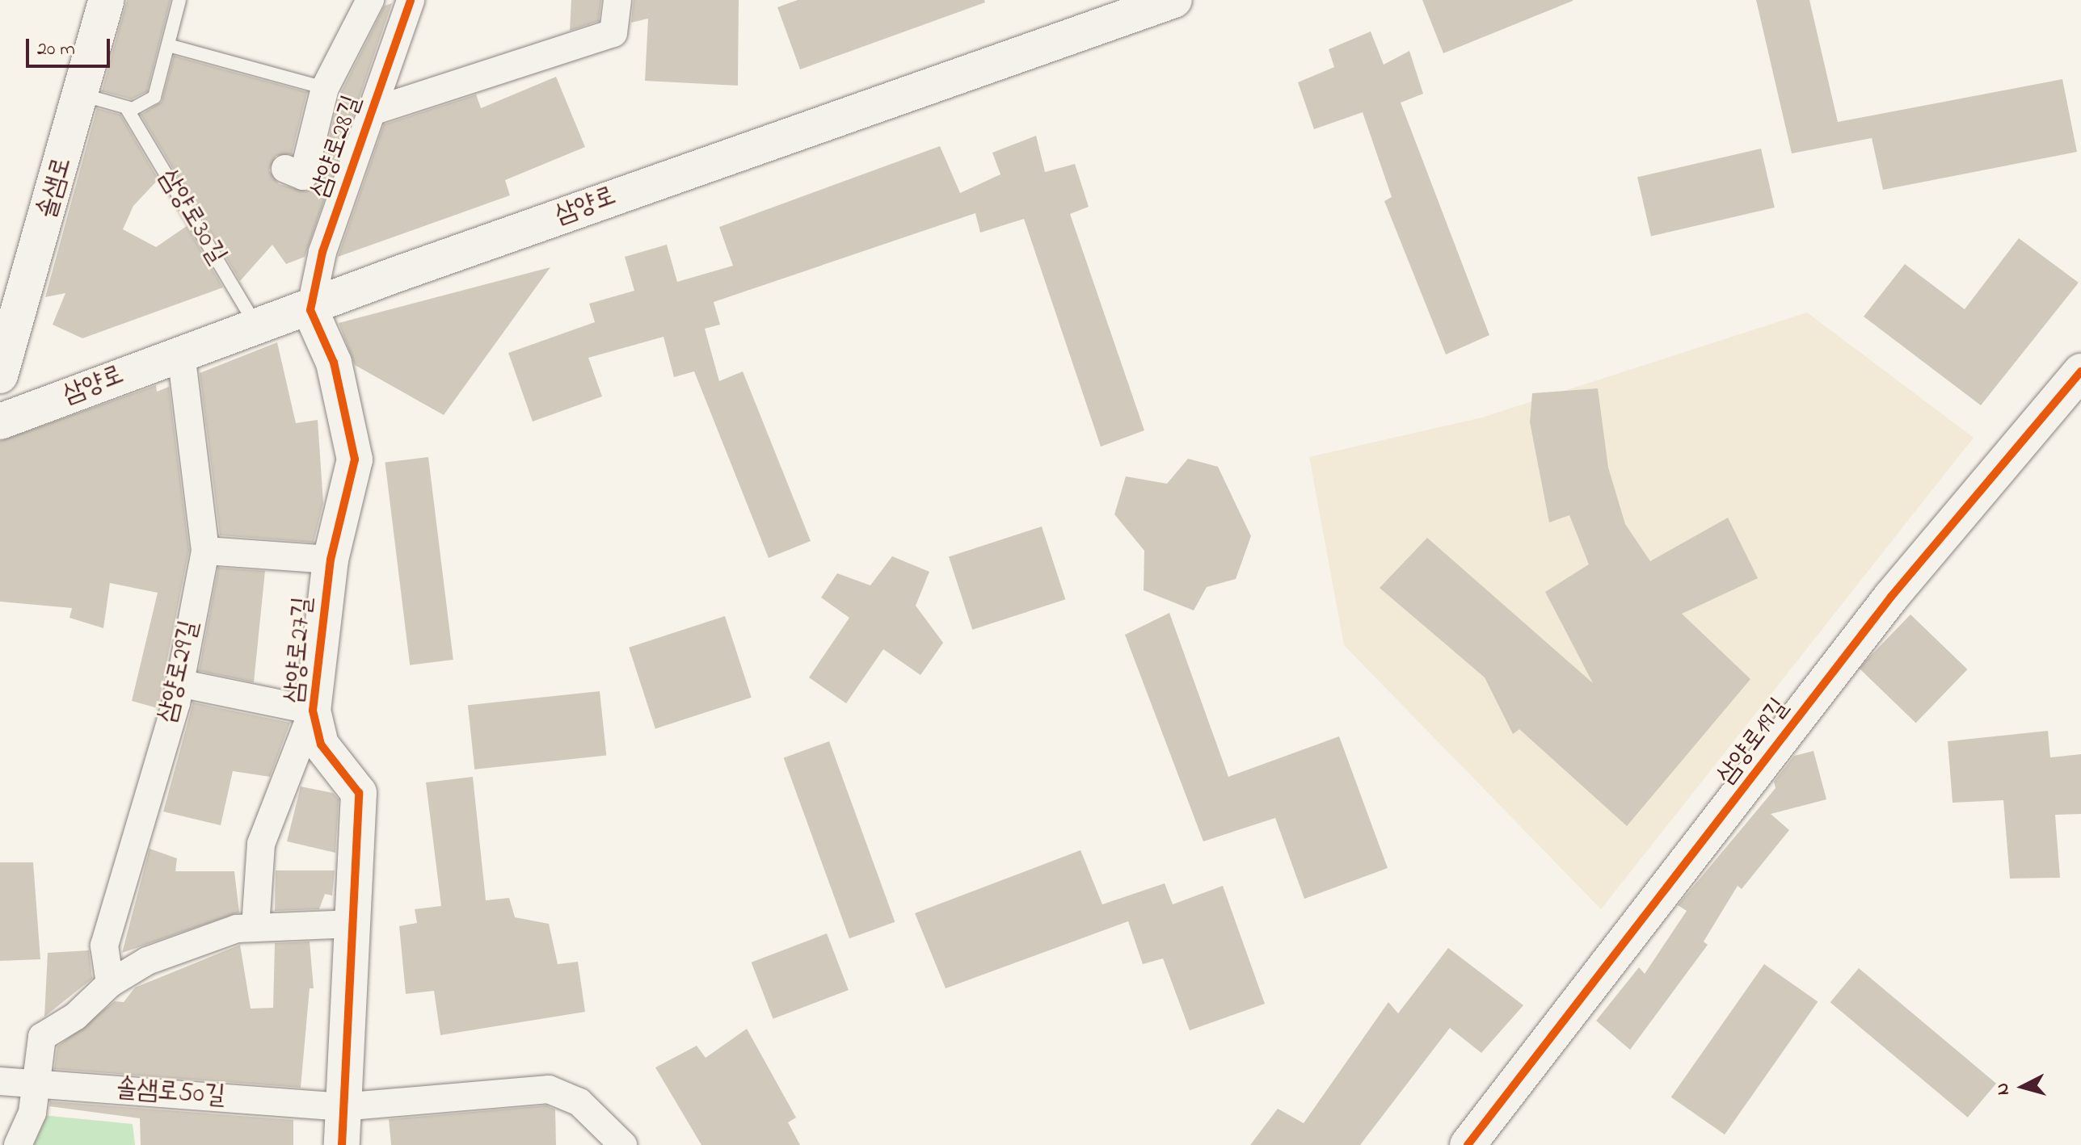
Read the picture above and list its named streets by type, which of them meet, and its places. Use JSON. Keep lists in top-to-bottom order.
{
  "streets": {
    "street": [
      "삼양로28길",
      "솔샘로",
      "삼양로",
      "삼양로27길",
      "삼양로29길",
      "삼양로19길",
      "솔샘로50길"
    ],
    "lane": ["삼양로30길"]
  },
  "crossings": [
    ["삼양로28길", "삼양로"],
    ["삼양로28길", "삼양로27길"],
    ["삼양로", "삼양로30길"],
    ["삼양로", "삼양로27길"],
    ["삼양로", "삼양로29길"],
    ["삼양로27길", "삼양로29길"],
    ["삼양로27길", "솔샘로50길"]
  ],
  "scale_bar": "20 m",
  "north": "left"
}
